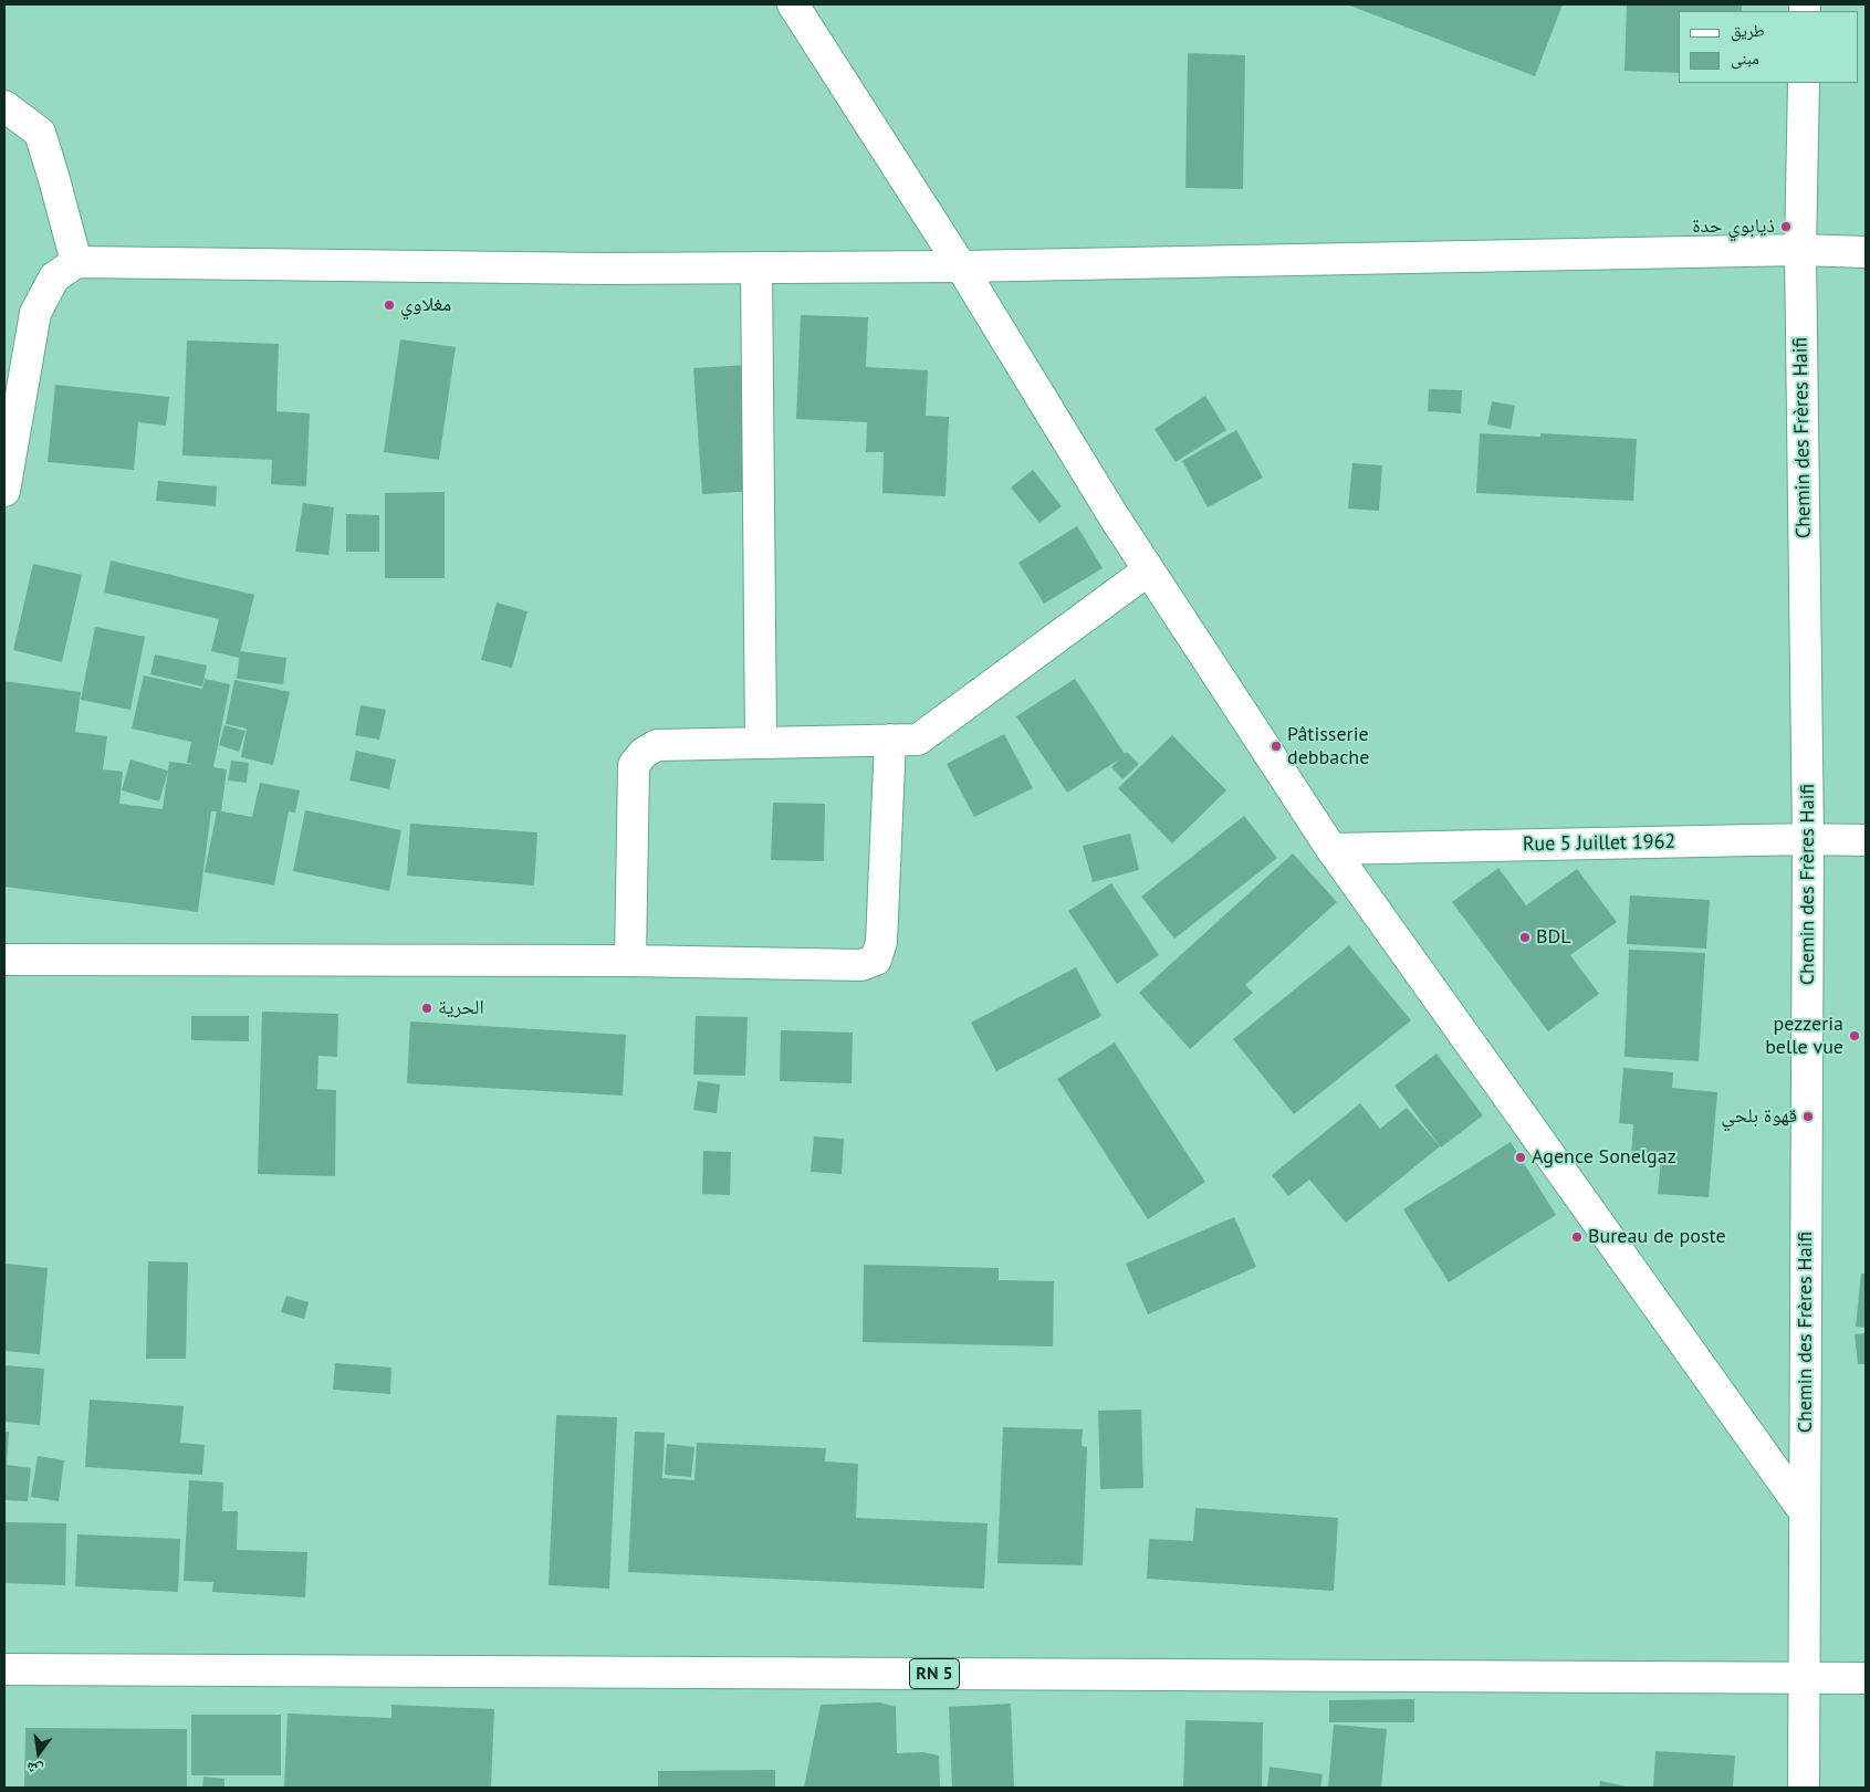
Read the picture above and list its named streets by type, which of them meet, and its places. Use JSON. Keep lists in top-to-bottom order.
{
  "streets": {
    "street": ["Chemin des Frères Haifi", "Rue 5 Juillet 1962", "RN 5"]
  },
  "crossings": [
    ["Chemin des Frères Haifi", "Rue 5 Juillet 1962"],
    ["Chemin des Frères Haifi", "RN 5"]
  ],
  "places": [
    "ذيابوي حدة",
    "مغلاوي",
    "Pâtisserie debbache",
    "BDL",
    "الحرية",
    "pezzeria belle vue",
    "قهوة بلحي",
    "Agence Sonelgaz",
    "Bureau de poste"
  ],
  "legend": ["طريق", "مبنى"],
  "north": "bottom"
}
